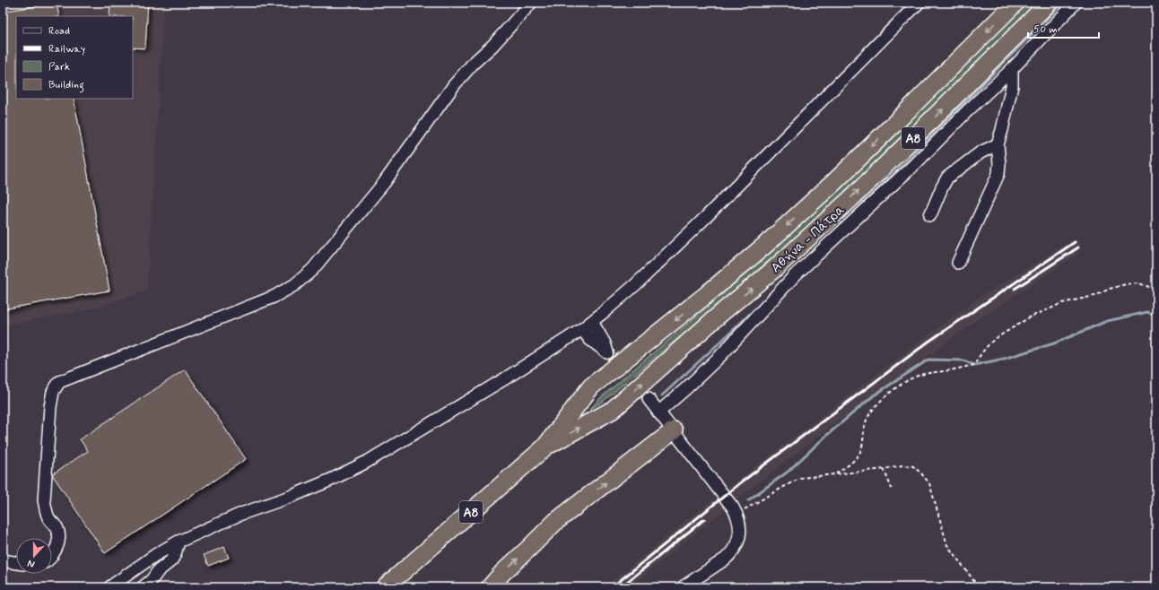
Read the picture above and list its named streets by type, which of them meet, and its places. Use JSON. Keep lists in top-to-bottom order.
{
  "streets": {
    "highway": ["Α8", "Αθήνα - Πάτρα"]
  },
  "legend": [
    "Road",
    "Railway",
    "Park",
    "Building"
  ],
  "scale_bar": "50 m",
  "north": "bottom"
}
